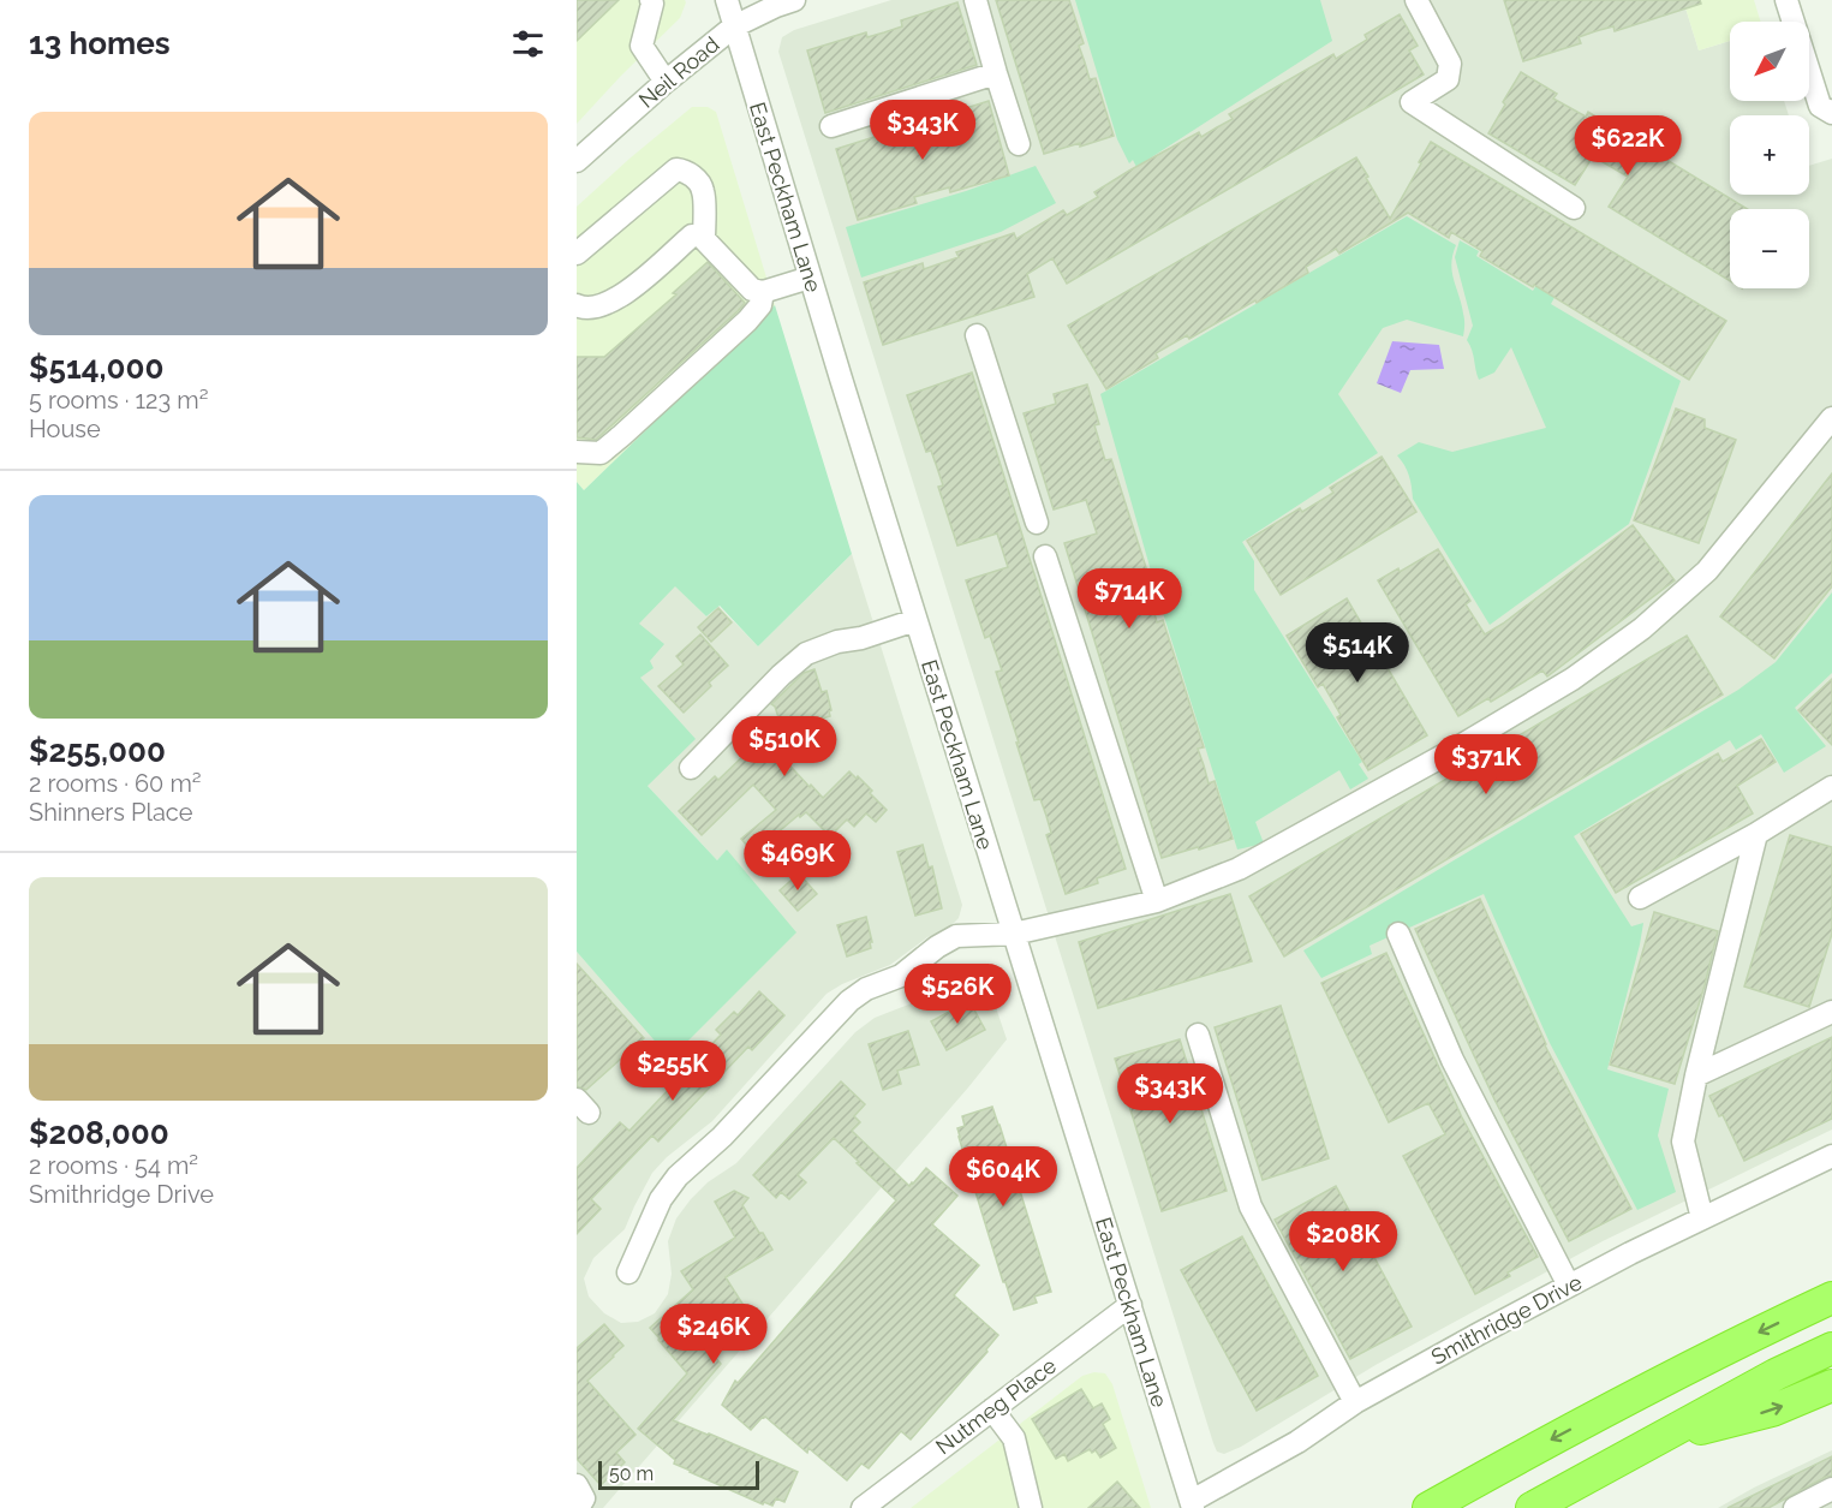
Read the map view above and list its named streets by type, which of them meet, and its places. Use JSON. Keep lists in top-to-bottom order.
{
  "streets": {
    "street": [
      "Neil Road",
      "East Peckham Lane",
      "Smithridge Drive",
      "Nutmeg Place"
    ]
  },
  "crossings": [
    ["Neil Road", "East Peckham Lane"],
    ["East Peckham Lane", "Smithridge Drive"],
    ["East Peckham Lane", "Nutmeg Place"]
  ],
  "scale_bar": "50 m",
  "north": "bottom left",
  "page": {
    "heading": "13 homes",
    "map_buttons": ["+", "−"],
    "list": [
      {
        "name": "$514,000",
        "note": "5 rooms · 123 m² · House"
      },
      {
        "name": "$255,000",
        "note": "2 rooms · 60 m² · Shinners Place"
      },
      {
        "name": "$208,000",
        "note": "2 rooms · 54 m² · Smithridge Drive"
      }
    ],
    "price": [
      "$343K",
      "$622K",
      "$714K",
      "$514K",
      "$510K",
      "$371K",
      "$469K",
      "$526K",
      "$255K",
      "$343K",
      "$604K",
      "$208K",
      "$246K"
    ],
    "scale": "50 m"
  }
}
